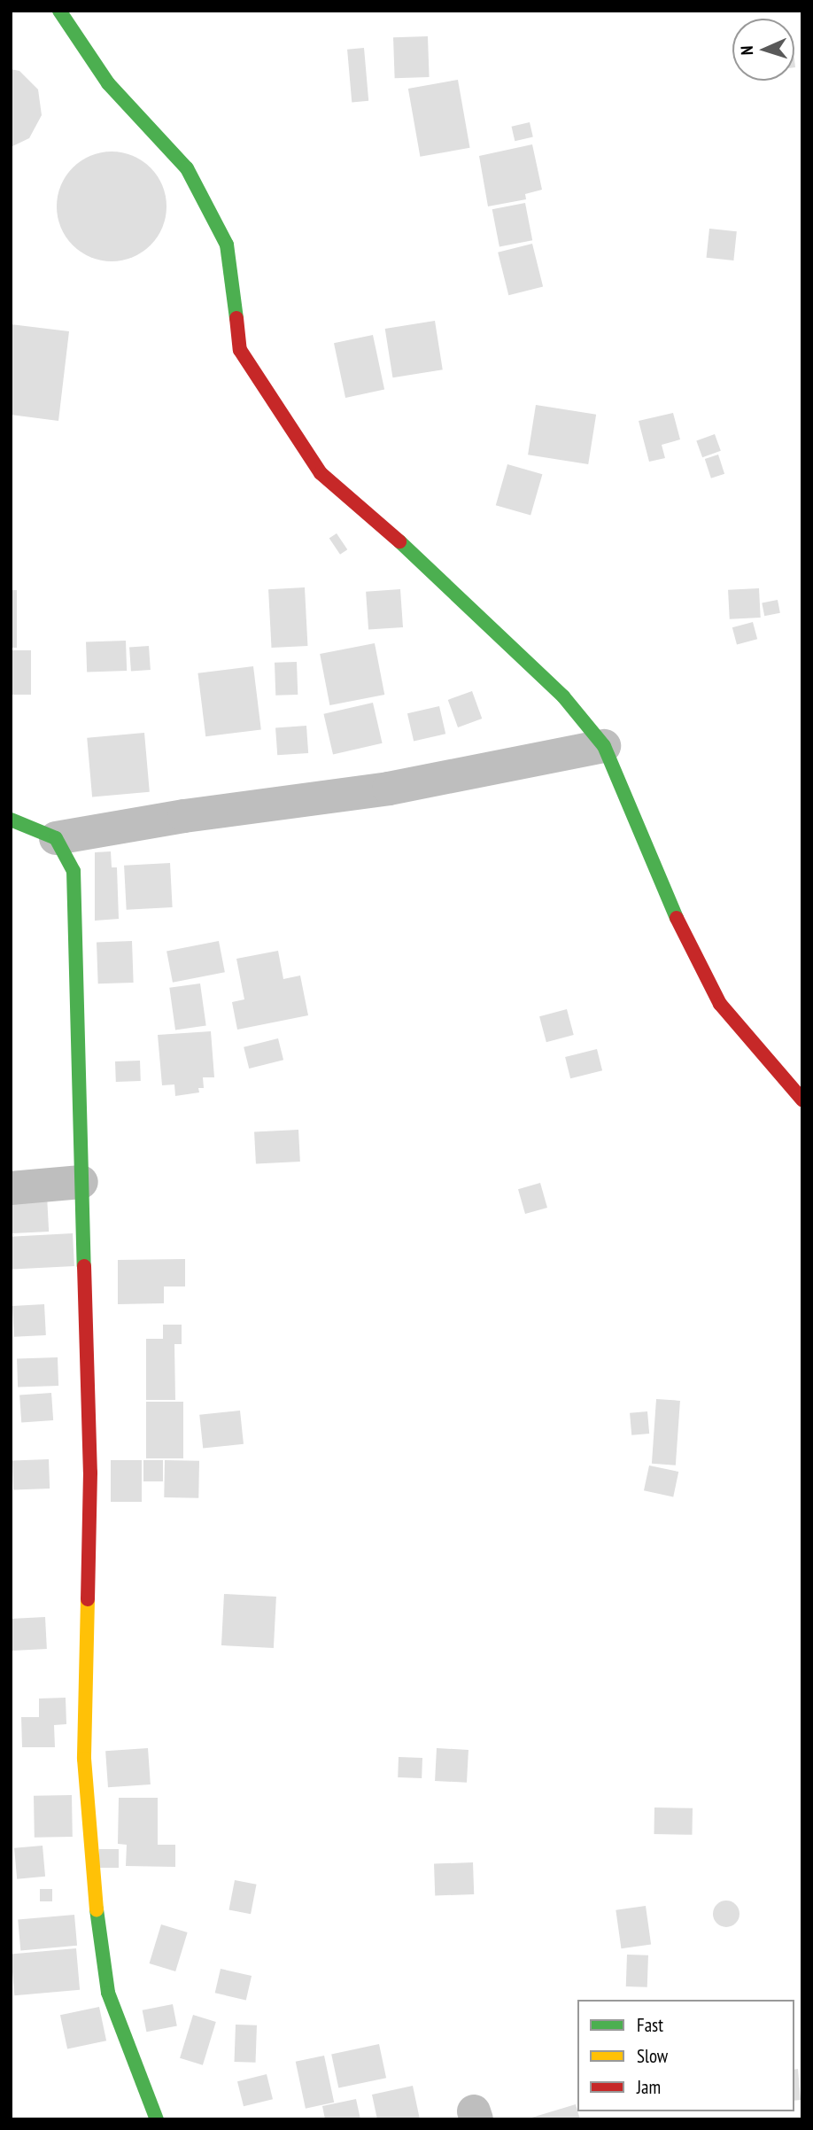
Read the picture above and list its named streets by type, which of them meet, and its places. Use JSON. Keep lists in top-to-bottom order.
{
  "legend": ["Fast", "Slow", "Jam"],
  "north": "left"
}
